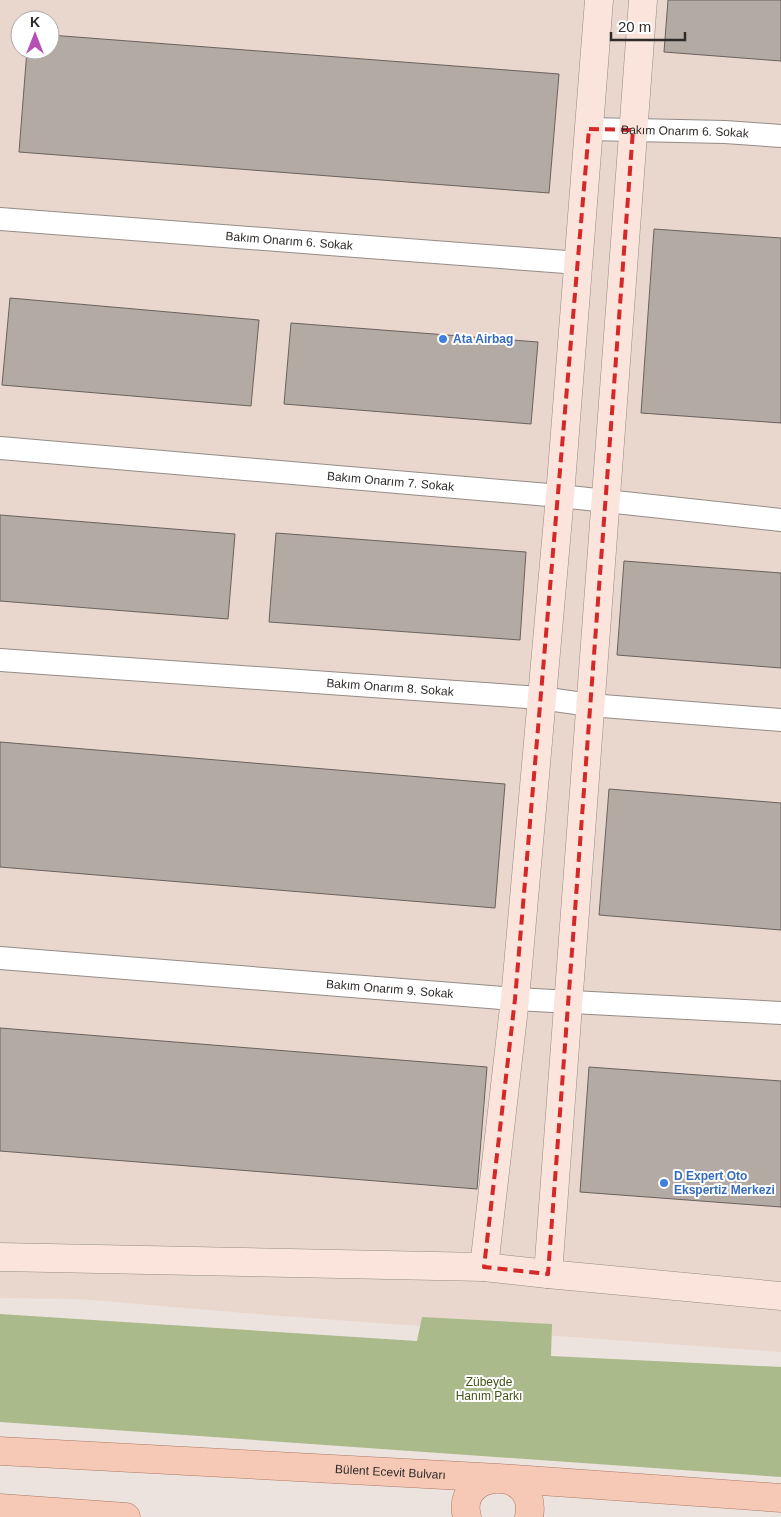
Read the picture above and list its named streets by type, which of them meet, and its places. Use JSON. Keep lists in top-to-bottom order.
{
  "streets": {
    "main road": ["Bülent Ecevit Bulvarı"],
    "street": [
      "Bakım Onarım 6. Sokak",
      "Bakım Onarım 7. Sokak",
      "Bakım Onarım 8. Sokak",
      "Bakım Onarım 9. Sokak"
    ]
  },
  "parks": ["Zübeyde Hanım Parkı"],
  "places": ["Ata Airbag", "D Expert Oto Ekspertiz Merkezi"],
  "scale_bar": "20 m",
  "north": "top"
}
